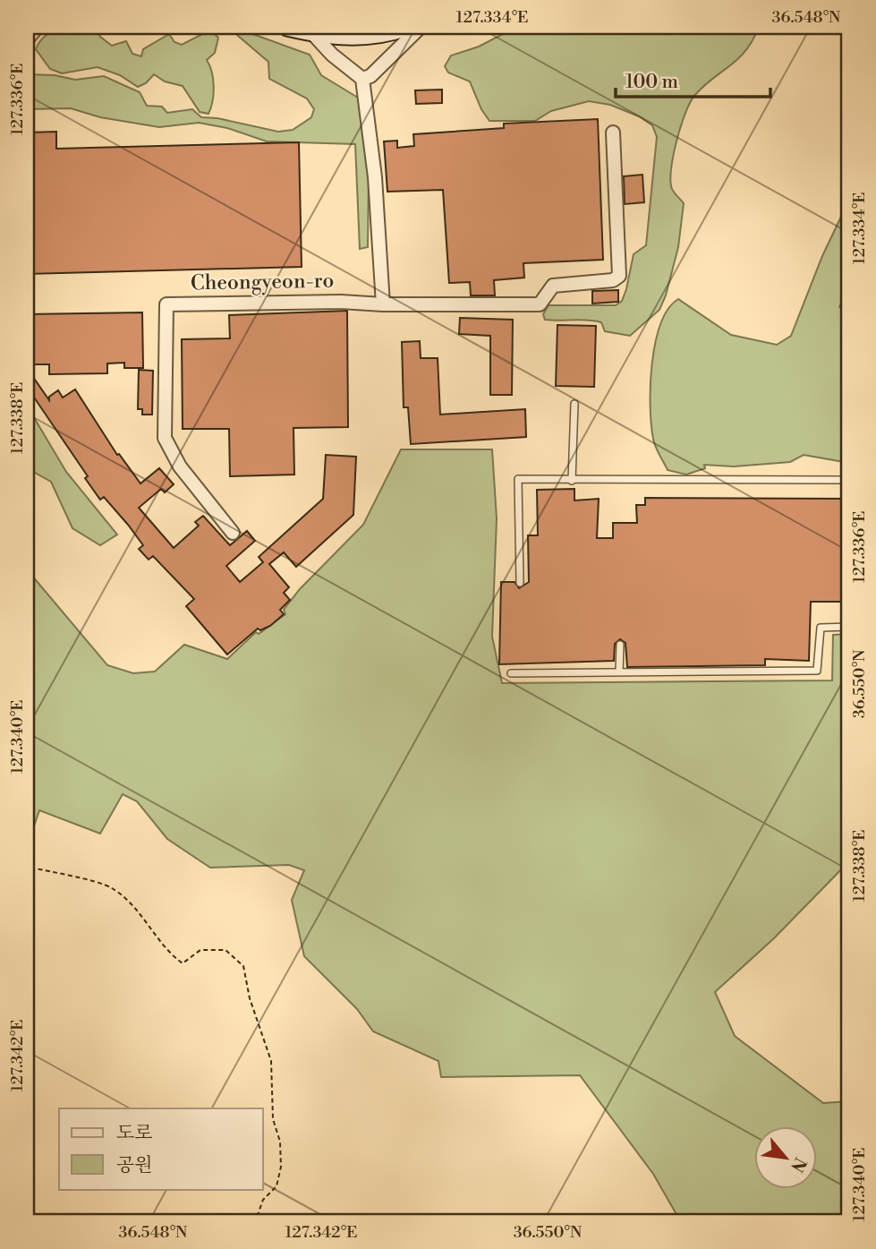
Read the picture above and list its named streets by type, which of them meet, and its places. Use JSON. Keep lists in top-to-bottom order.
{
  "streets": {
    "street": ["Cheongyeon-ro"]
  },
  "legend": ["도로", "공원"],
  "scale_bar": "100 m",
  "north": "bottom right",
  "coordinates": [
    "127.334°E",
    "36.548°N",
    "127.336°E",
    "127.338°E",
    "36.550°N",
    "127.340°E",
    "127.342°E"
  ]
}
